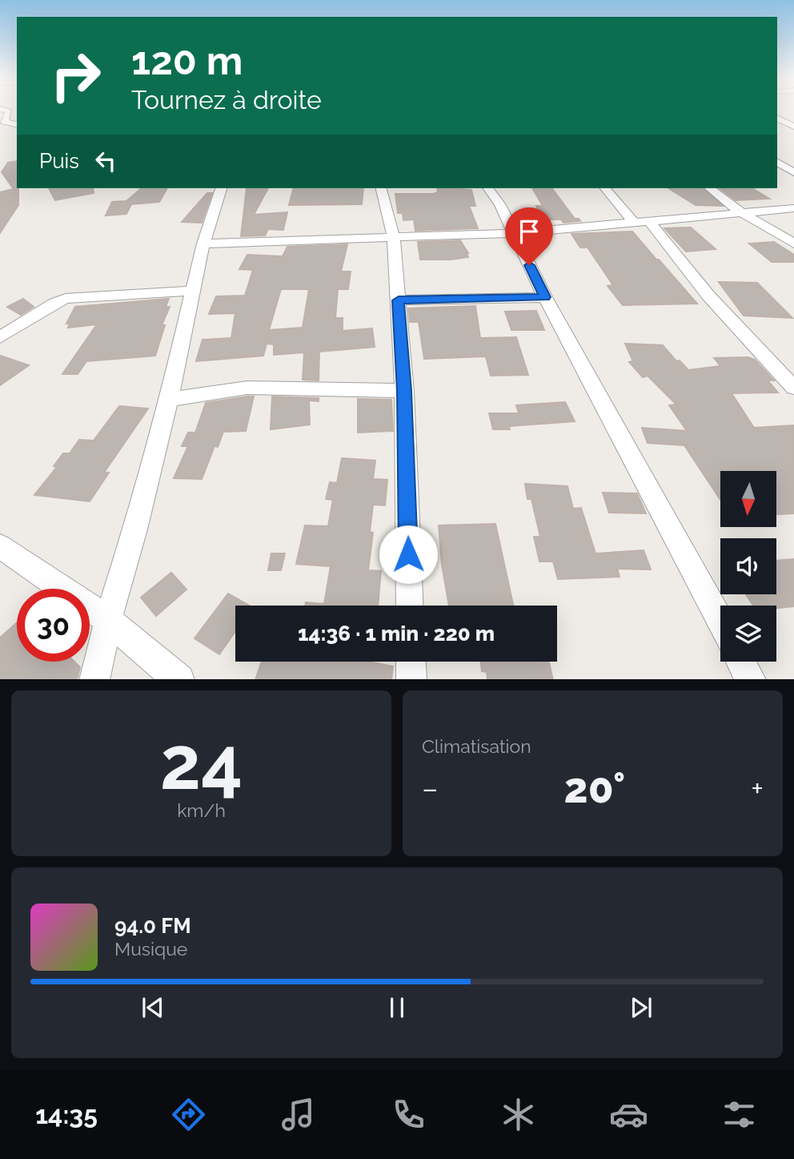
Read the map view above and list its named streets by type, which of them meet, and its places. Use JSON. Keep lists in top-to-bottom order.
{
  "north": "bottom",
  "page": {
    "turn": ["120 m", "Tournez à droite"],
    "then": "Puis",
    "limit": "30",
    "trip": "14:36 · 1 min · 220 m",
    "tile": [
      ["24", "km/h"],
      "Climatisation"
    ],
    "heat": ["−", "20°", "+"],
    "song": ["94.0 FM", "Musique"],
    "tabs": "14:35"
  }
}
